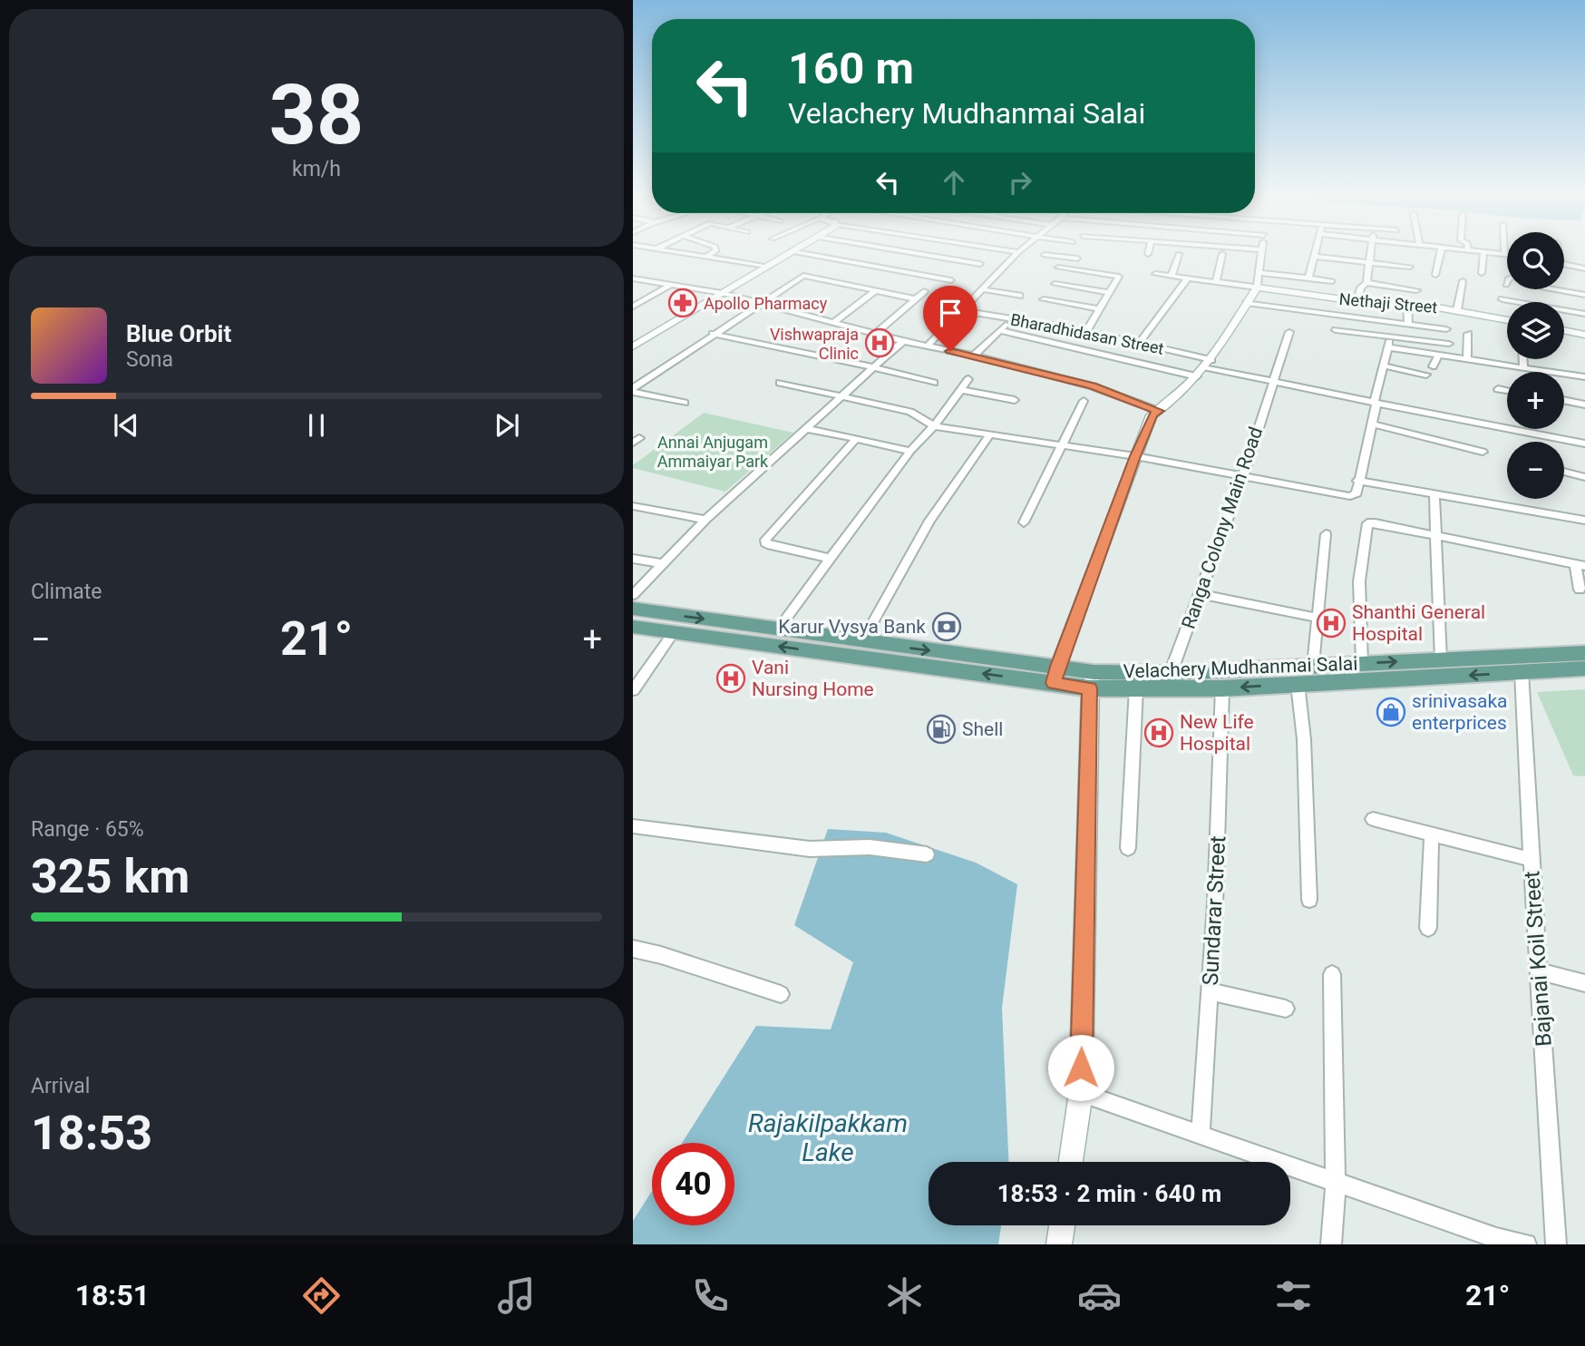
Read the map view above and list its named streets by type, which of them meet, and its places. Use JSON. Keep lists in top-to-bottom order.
{
  "streets": {
    "main road": ["Velachery Mudhanmai Salai"],
    "street": [
      "Nethaji Street",
      "Bharadhidasan Street",
      "Ranga Colony Main Road",
      "Sundarar Street",
      "Bajanai Koil Street"
    ]
  },
  "crossings": [
    ["Ranga Colony Main Road", "Velachery Mudhanmai Salai"],
    ["Velachery Mudhanmai Salai", "Sundarar Street"],
    ["Velachery Mudhanmai Salai", "Bajanai Koil Street"]
  ],
  "water": ["Rajakilpakkam Lake"],
  "parks": ["Annai Anjugam Ammaiyar Park"],
  "places": {
    "pharmacy": ["Apollo Pharmacy"],
    "hospital": [
      "Vishwapraja Clinic",
      "Shanthi General Hospital",
      "Vani Nursing Home",
      "New Life Hospital"
    ],
    "bank": ["Karur Vysya Bank"],
    "shop": ["srinivasaka enterprices"],
    "fuel station": ["Shell"]
  },
  "page": {
    "tile": [
      ["38", "km/h"],
      "Climate",
      ["Range · 65%", "325 km"],
      ["Arrival", "18:53"]
    ],
    "turn": ["160 m", "Velachery Mudhanmai Salai"],
    "map_buttons": ["+", "−"],
    "song": ["Blue Orbit", "Sona"],
    "heat": ["−", "21°", "+"],
    "limit": "40",
    "trip": "18:53 · 2 min · 640 m",
    "tabs": ["18:51", "21°"]
  }
}
